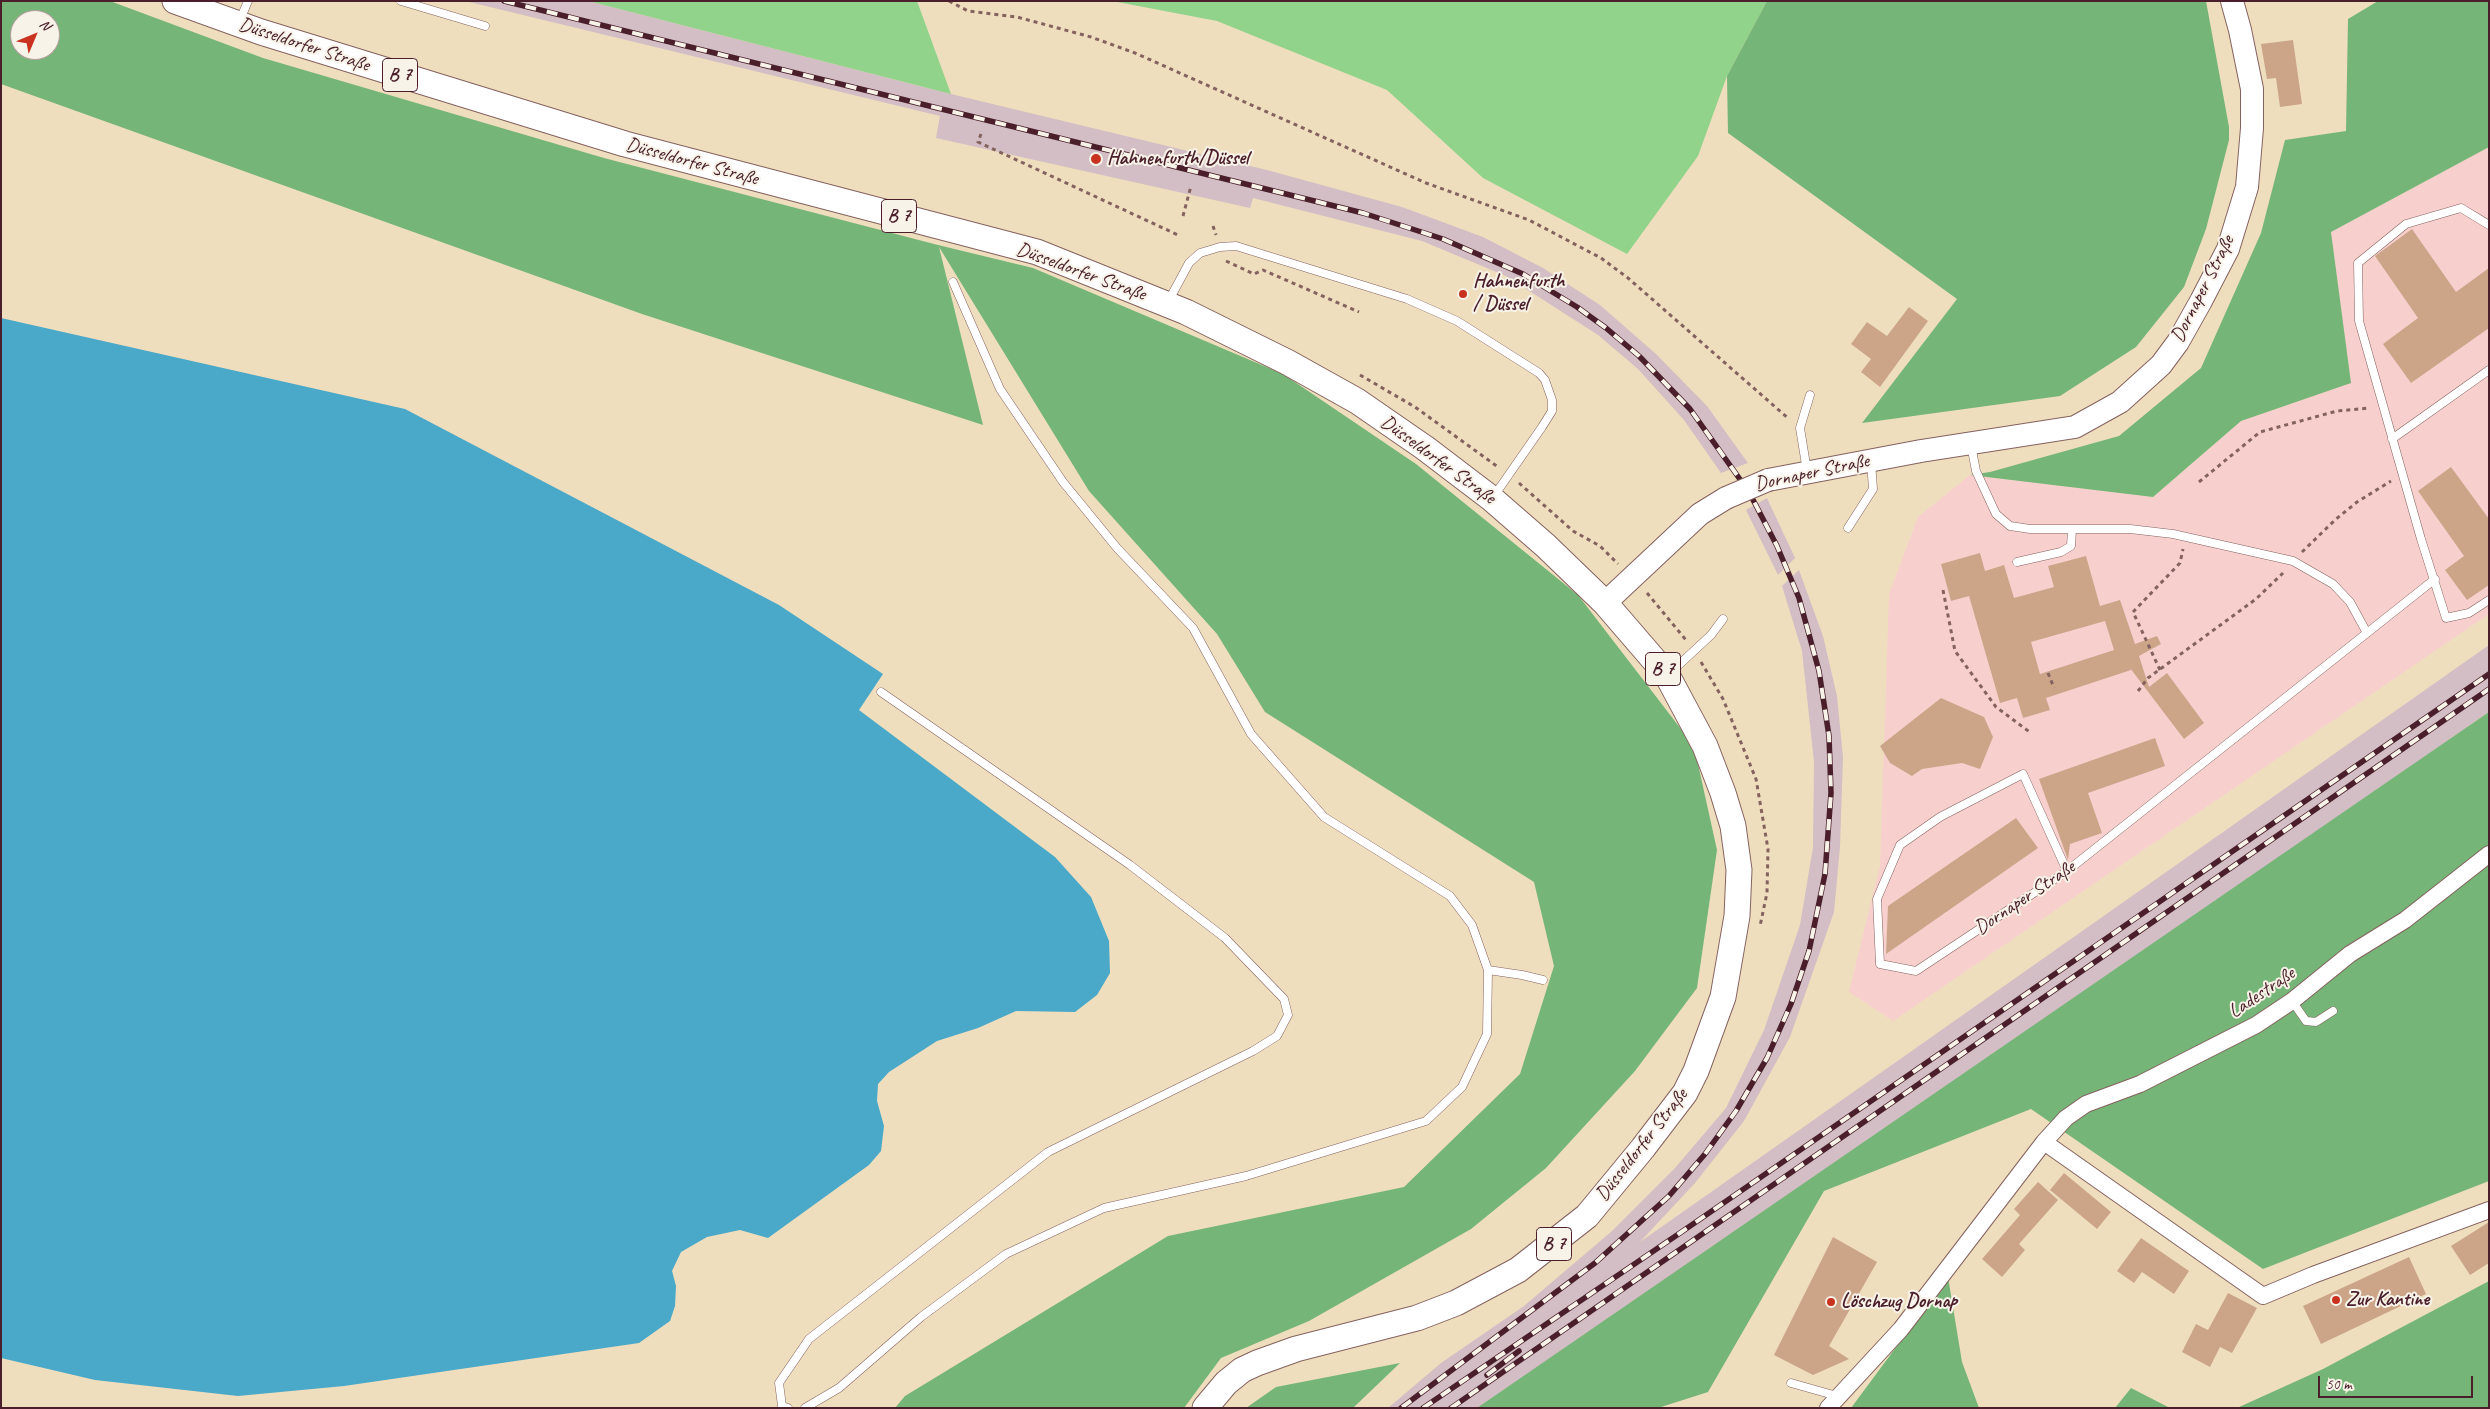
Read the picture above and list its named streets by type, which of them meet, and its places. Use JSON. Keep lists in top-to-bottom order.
{
  "streets": {
    "main road": ["Düsseldorfer Straße", "B 7", "Dornaper Straße"],
    "street": ["Ladestraße"]
  },
  "crossings": [
    ["Düsseldorfer Straße", "Dornaper Straße"]
  ],
  "places": [
    "Hahnenfurth/Düssel",
    "Hahnenfurth / Düssel",
    "Zur Kantine",
    "Löschzug Dornap"
  ],
  "scale_bar": "50 m",
  "north": "top right"
}
